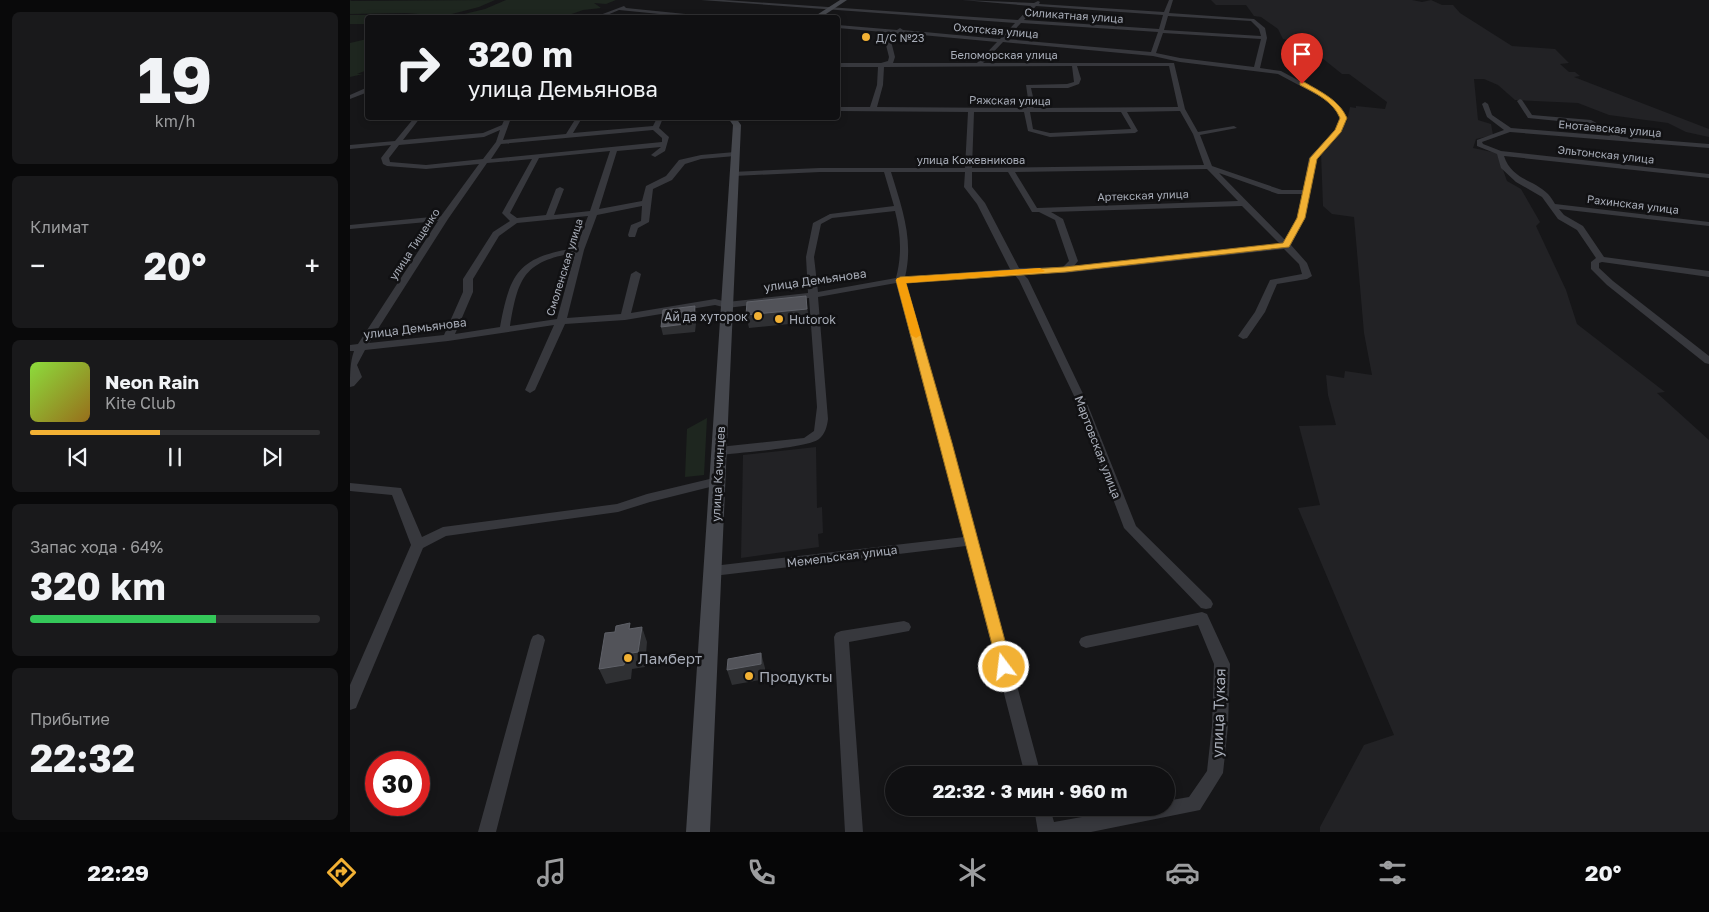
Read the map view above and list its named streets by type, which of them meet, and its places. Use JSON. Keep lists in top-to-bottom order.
{
  "streets": {
    "main road": ["улица Качинцев"],
    "street": [
      "Силикатная улица",
      "Охотская улица",
      "Беломорская улица",
      "Ряжская улица",
      "Енотаевская улица",
      "Эльтонская улица",
      "улица Кожевникова",
      "Артекская улица",
      "Рахинская улица",
      "улица Тищенко",
      "Смоленская улица",
      "улица Демьянова",
      "Мартовская улица",
      "Мемельская улица",
      "улица Тукая"
    ]
  },
  "crossings": [
    ["Ряжская улица", "Мартовская улица"],
    ["улица Кожевникова", "Мартовская улица"],
    ["улица Кожевникова", "улица Качинцев"],
    ["улица Тищенко", "улица Демьянова"],
    ["Смоленская улица", "улица Демьянова"],
    ["улица Демьянова", "Мартовская улица"],
    ["улица Демьянова", "улица Качинцев"],
    ["улица Качинцев", "Мемельская улица"]
  ],
  "places": [
    "Д/С №23",
    "Ай да хуторок",
    "Hutorok",
    "Ламберт",
    "Продукты"
  ],
  "page": {
    "tile": [
      ["19", "km/h"],
      "Климат",
      ["Запас хода · 64%", "320 km"],
      ["Прибытие", "22:32"]
    ],
    "turn": ["320 m", "улица Демьянова"],
    "heat": ["−", "20°", "+"],
    "song": ["Neon Rain", "Kite Club"],
    "limit": "30",
    "trip": "22:32 · 3 мин · 960 m",
    "tabs": ["22:29", "20°"]
  }
}
